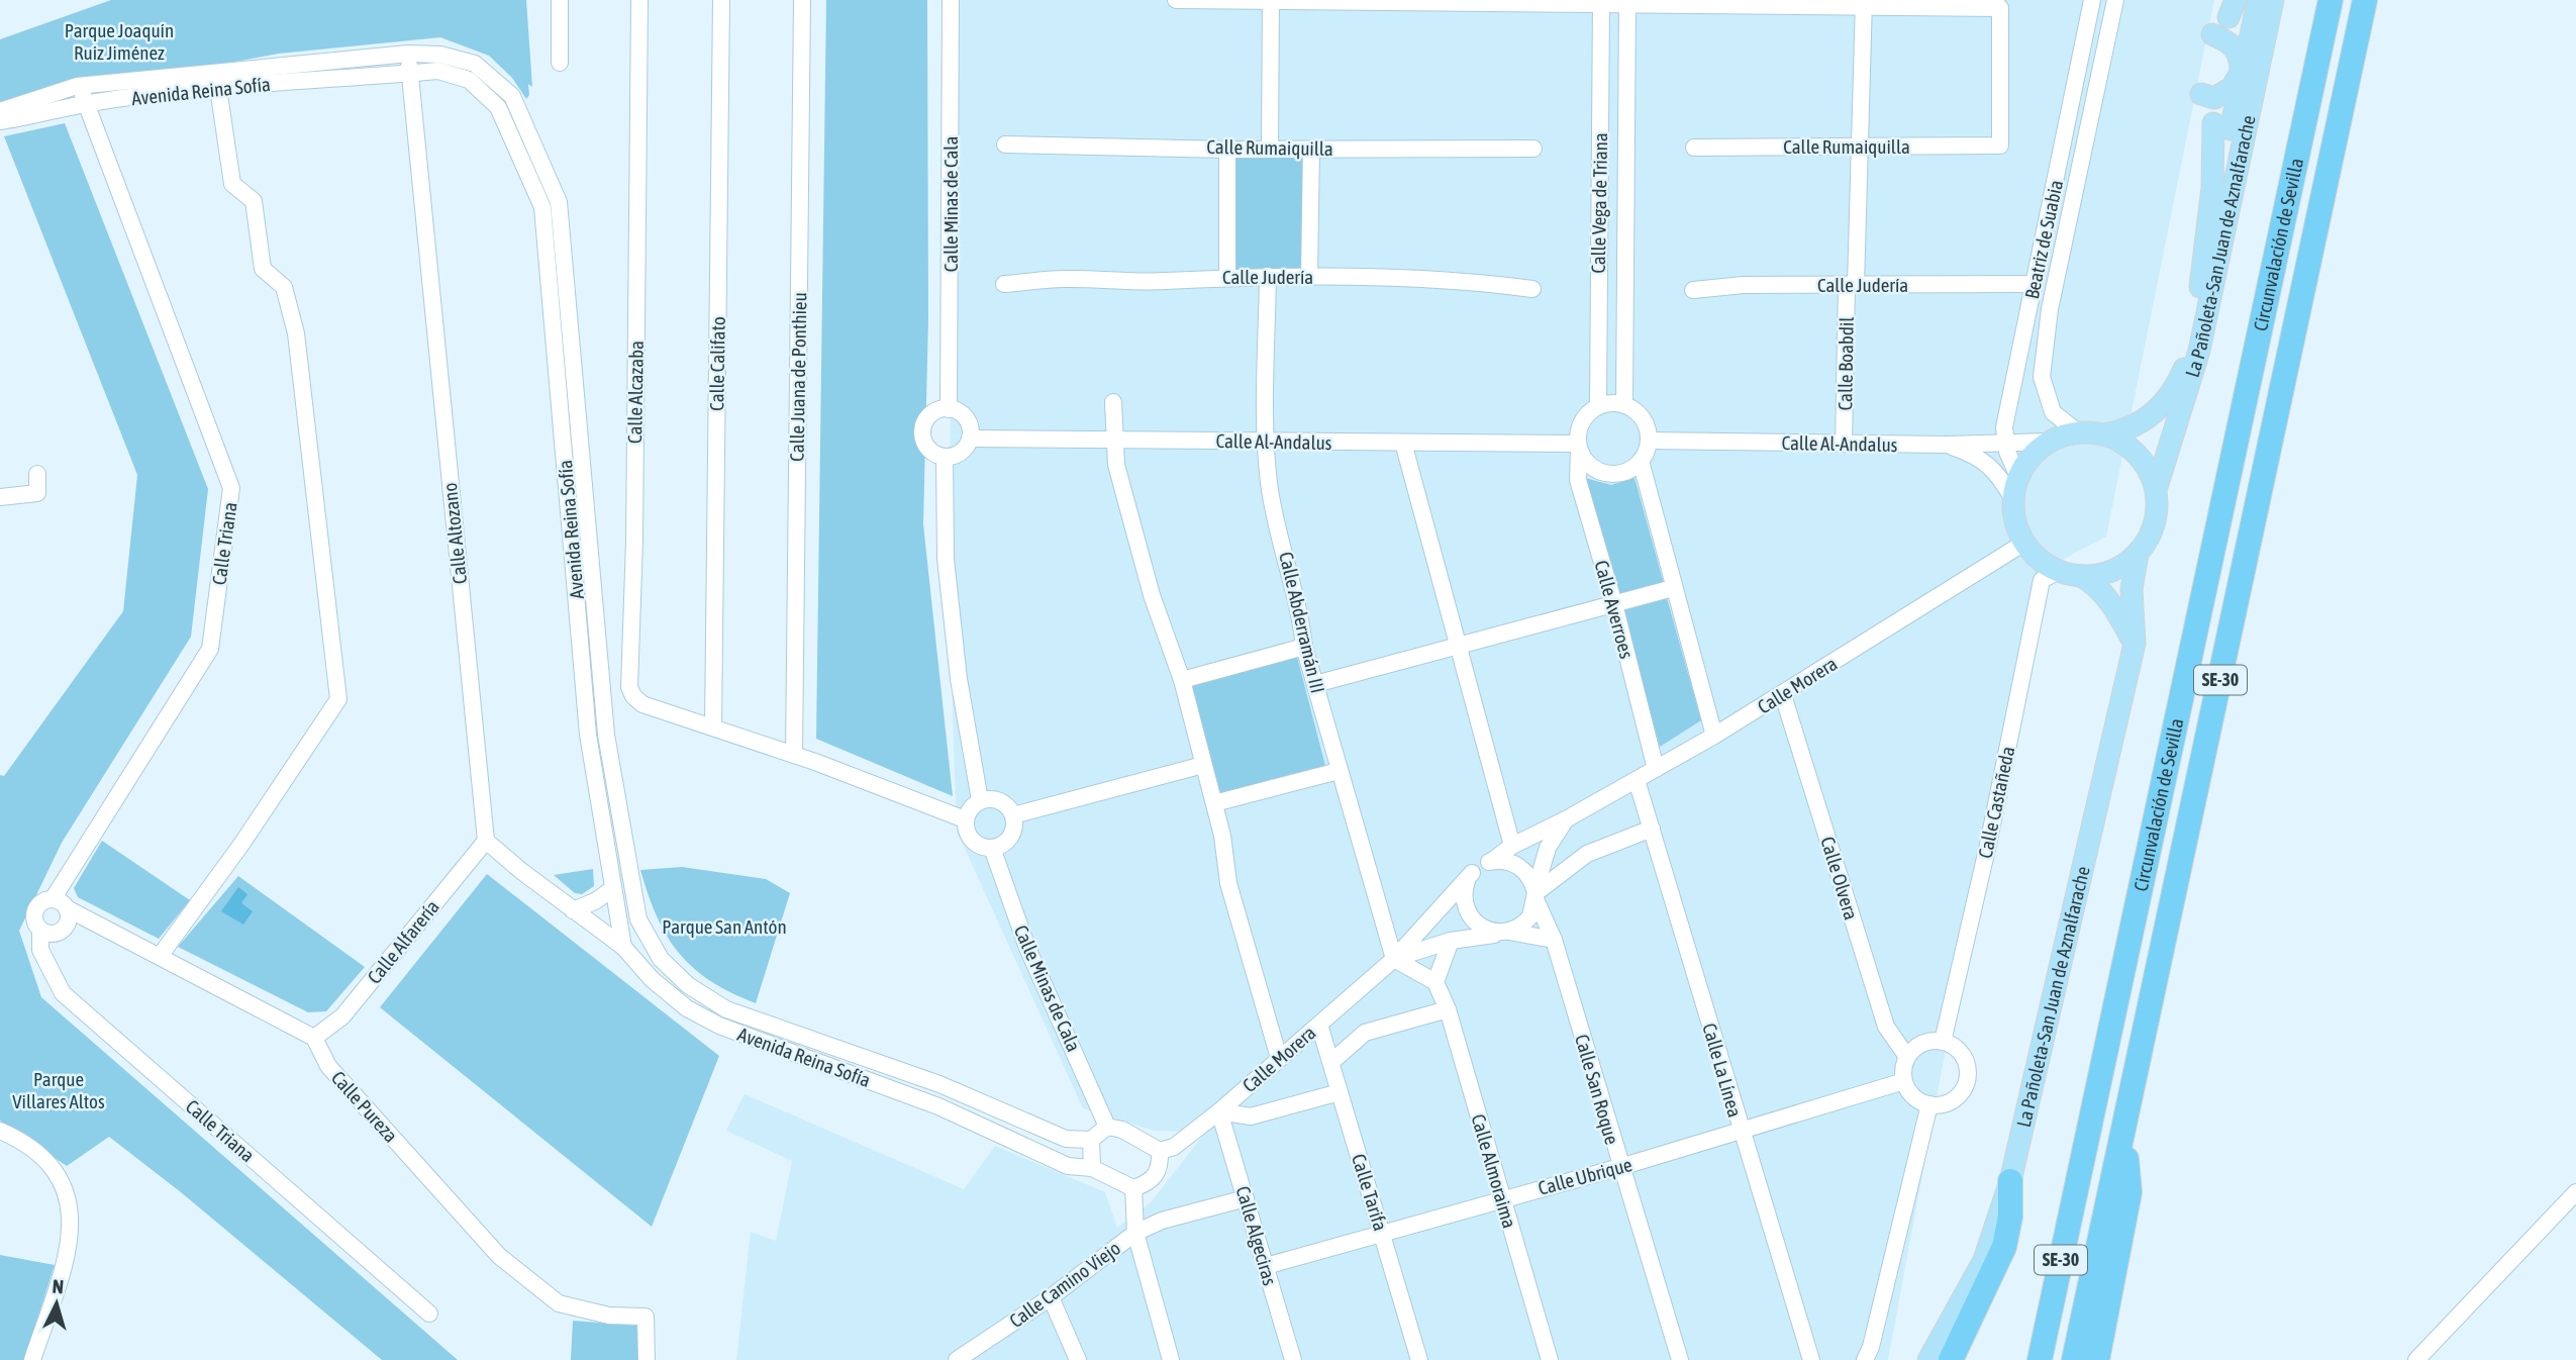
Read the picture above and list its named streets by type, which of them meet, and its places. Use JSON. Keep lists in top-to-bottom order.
{
  "streets": {
    "highway": ["Circunvalación de Sevilla", "SE-30"],
    "main road": ["La Pañoleta-San Juan de Aznalfarache"],
    "street": [
      "Avenida Reina Sofía",
      "Calle Rumaiquilla",
      "Calle Vega de Triana",
      "Calle Minas de Cala",
      "Beatriz de Suabia",
      "Calle Judería",
      "Calle Califato",
      "Calle Boabdil",
      "Calle Juana de Ponthieu",
      "Calle Alcazaba",
      "Calle Al-Andalus",
      "Calle Altozano",
      "Calle Triana",
      "Calle Averroes",
      "Calle Abderramán III",
      "Calle Morera",
      "Calle Castañeda",
      "Calle Olvera",
      "Calle Alfarería",
      "Calle La Línea",
      "Calle San Roque",
      "Calle Pureza",
      "Calle Almoraima",
      "Calle Ubrique",
      "Calle Tarifa",
      "Calle Algeciras",
      "Calle Camino Viejo"
    ]
  },
  "crossings": [
    ["Avenida Reina Sofía", "Calle Minas de Cala"],
    ["Avenida Reina Sofía", "Calle Altozano"],
    ["Avenida Reina Sofía", "Calle Triana"],
    ["Avenida Reina Sofía", "Calle Morera"],
    ["Avenida Reina Sofía", "Calle Camino Viejo"],
    ["Calle Rumaiquilla", "Calle Boabdil"],
    ["Calle Vega de Triana", "Calle Al-Andalus"],
    ["Calle Vega de Triana", "Calle Averroes"],
    ["Calle Minas de Cala", "Calle Alcazaba"],
    ["Calle Minas de Cala", "Calle Al-Andalus"],
    ["Calle Minas de Cala", "Calle Morera"],
    ["Calle Minas de Cala", "Calle Camino Viejo"],
    ["Beatriz de Suabia", "La Pañoleta-San Juan de Aznalfarache"],
    ["Beatriz de Suabia", "Calle Judería"],
    ["Beatriz de Suabia", "Calle Al-Andalus"],
    ["Beatriz de Suabia", "Calle Morera"],
    ["Beatriz de Suabia", "Calle Castañeda"],
    ["La Pañoleta-San Juan de Aznalfarache", "Calle Al-Andalus"],
    ["La Pañoleta-San Juan de Aznalfarache", "Calle Morera"],
    ["La Pañoleta-San Juan de Aznalfarache", "Calle Castañeda"],
    ["Calle Judería", "Calle Boabdil"],
    ["Calle Judería", "Calle Abderramán III"],
    ["Calle Califato", "Calle Alcazaba"],
    ["Calle Boabdil", "Calle Al-Andalus"],
    ["Calle Juana de Ponthieu", "Calle Alcazaba"],
    ["Calle Al-Andalus", "Calle Averroes"],
    ["Calle Al-Andalus", "Calle Abderramán III"],
    ["Calle Al-Andalus", "Calle Morera"],
    ["Calle Al-Andalus", "Calle Castañeda"],
    ["Calle Altozano", "Calle Alfarería"],
    ["Calle Averroes", "Calle Morera"],
    ["Calle Abderramán III", "Calle Morera"],
    ["Calle Morera", "Calle Castañeda"],
    ["Calle Morera", "Calle Olvera"],
    ["Calle Morera", "Calle La Línea"],
    ["Calle Morera", "Calle San Roque"],
    ["Calle Morera", "Calle Tarifa"],
    ["Calle Morera", "Calle Algeciras"],
    ["Calle Morera", "Calle Camino Viejo"],
    ["Calle Castañeda", "Calle Olvera"],
    ["Calle Castañeda", "Calle Ubrique"],
    ["Calle Olvera", "Calle Ubrique"],
    ["Calle Alfarería", "Calle Pureza"],
    ["Calle La Línea", "Calle Ubrique"],
    ["Calle San Roque", "Calle Ubrique"],
    ["Calle Almoraima", "Calle Ubrique"],
    ["Calle Ubrique", "Calle Tarifa"],
    ["Calle Ubrique", "Calle Algeciras"]
  ],
  "parks": ["Parque Joaquín Ruiz Jiménez", "Parque San Antón", "Parque Villares Altos"],
  "north": "top"
}
